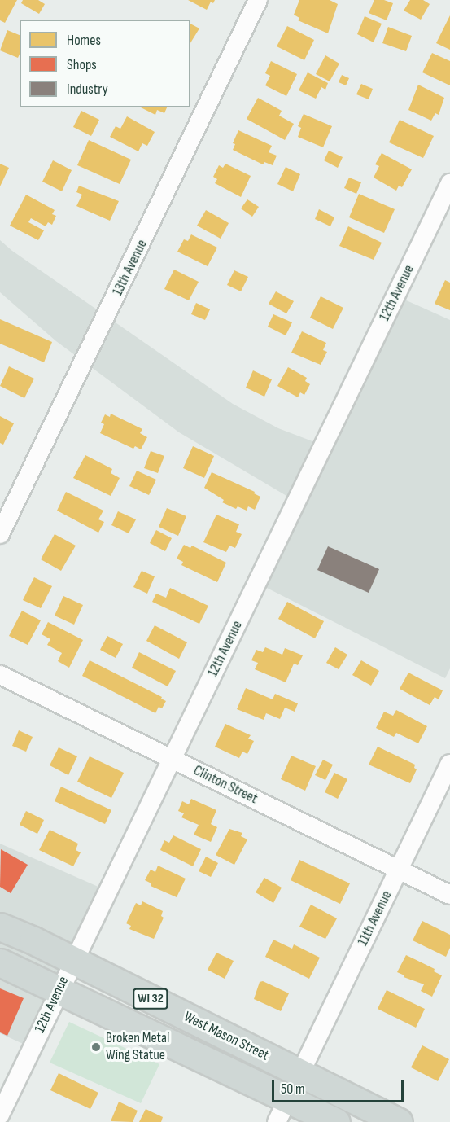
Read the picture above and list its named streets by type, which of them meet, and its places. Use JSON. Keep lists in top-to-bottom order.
{
  "streets": {
    "main road": ["WI 32", "West Mason Street"],
    "street": [
      "13th Avenue",
      "12th Avenue",
      "Clinton Street",
      "11th Avenue"
    ]
  },
  "crossings": [
    ["12th Avenue", "Clinton Street"],
    ["12th Avenue", "West Mason Street"],
    ["Clinton Street", "11th Avenue"],
    ["11th Avenue", "West Mason Street"]
  ],
  "places": ["Broken Metal Wing Statue"],
  "legend": ["Homes", "Shops", "Industry"],
  "scale_bar": "50 m"
}
